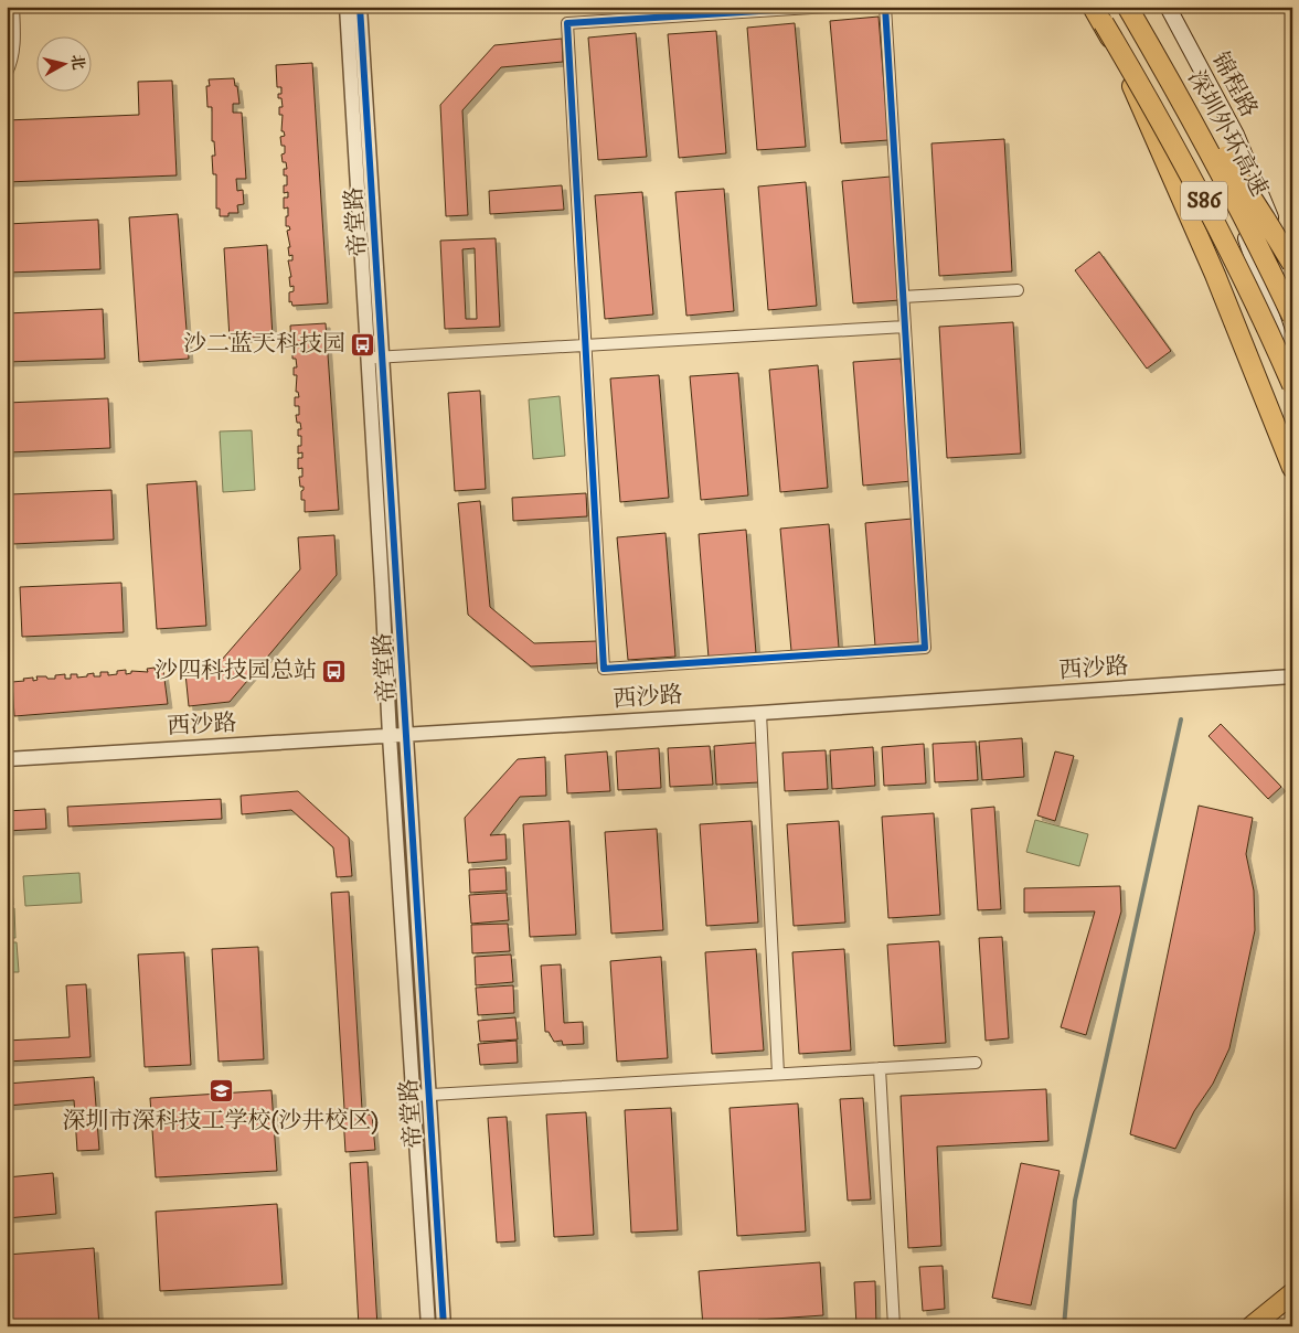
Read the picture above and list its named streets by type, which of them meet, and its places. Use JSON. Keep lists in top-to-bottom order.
{
  "streets": {
    "highway": ["深圳外环高速", "S86"],
    "main road": ["锦程路"],
    "street": ["帝堂路", "西沙路"]
  },
  "crossings": [
    ["帝堂路", "西沙路"]
  ],
  "places": {
    "bus stop": ["沙二蓝天科技园", "沙四科技园总站"],
    "school or university": ["深圳市深科技工学校(沙井校区)"]
  },
  "north": "right"
}
